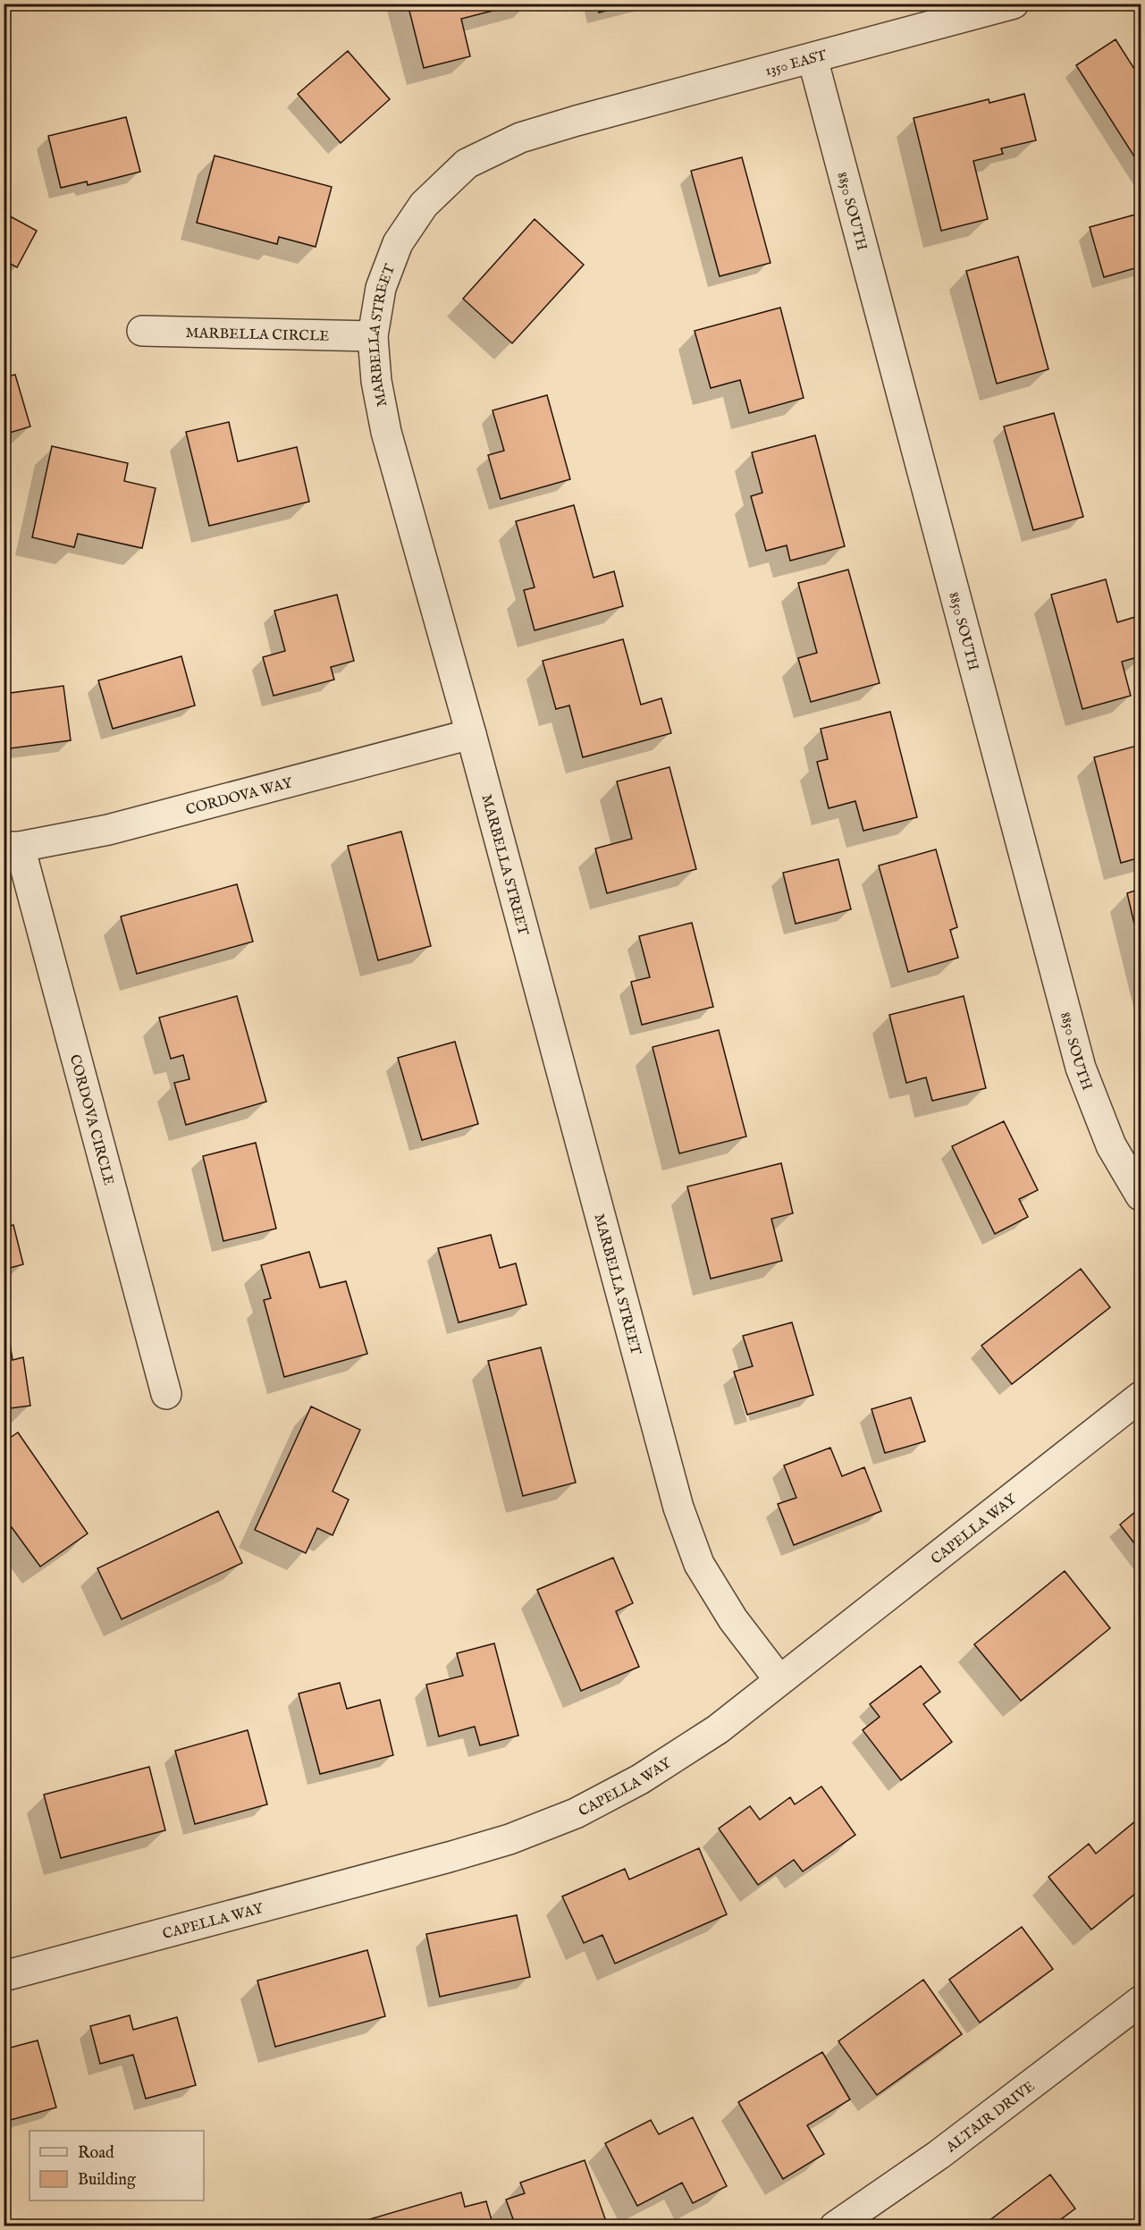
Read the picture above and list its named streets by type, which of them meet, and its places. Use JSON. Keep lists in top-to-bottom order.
{
  "streets": {
    "street": [
      "1350 EAST",
      "8850 SOUTH",
      "MARBELLA CIRCLE",
      "MARBELLA STREET",
      "CORDOVA WAY",
      "CORDOVA CIRCLE",
      "CAPELLA WAY",
      "ALTAIR DRIVE"
    ]
  },
  "crossings": [
    ["1350 EAST", "8850 SOUTH"],
    ["1350 EAST", "MARBELLA STREET"],
    ["MARBELLA CIRCLE", "MARBELLA STREET"],
    ["MARBELLA STREET", "CORDOVA WAY"],
    ["MARBELLA STREET", "CAPELLA WAY"],
    ["CORDOVA WAY", "CORDOVA CIRCLE"]
  ],
  "legend": ["Road", "Building"]
}
